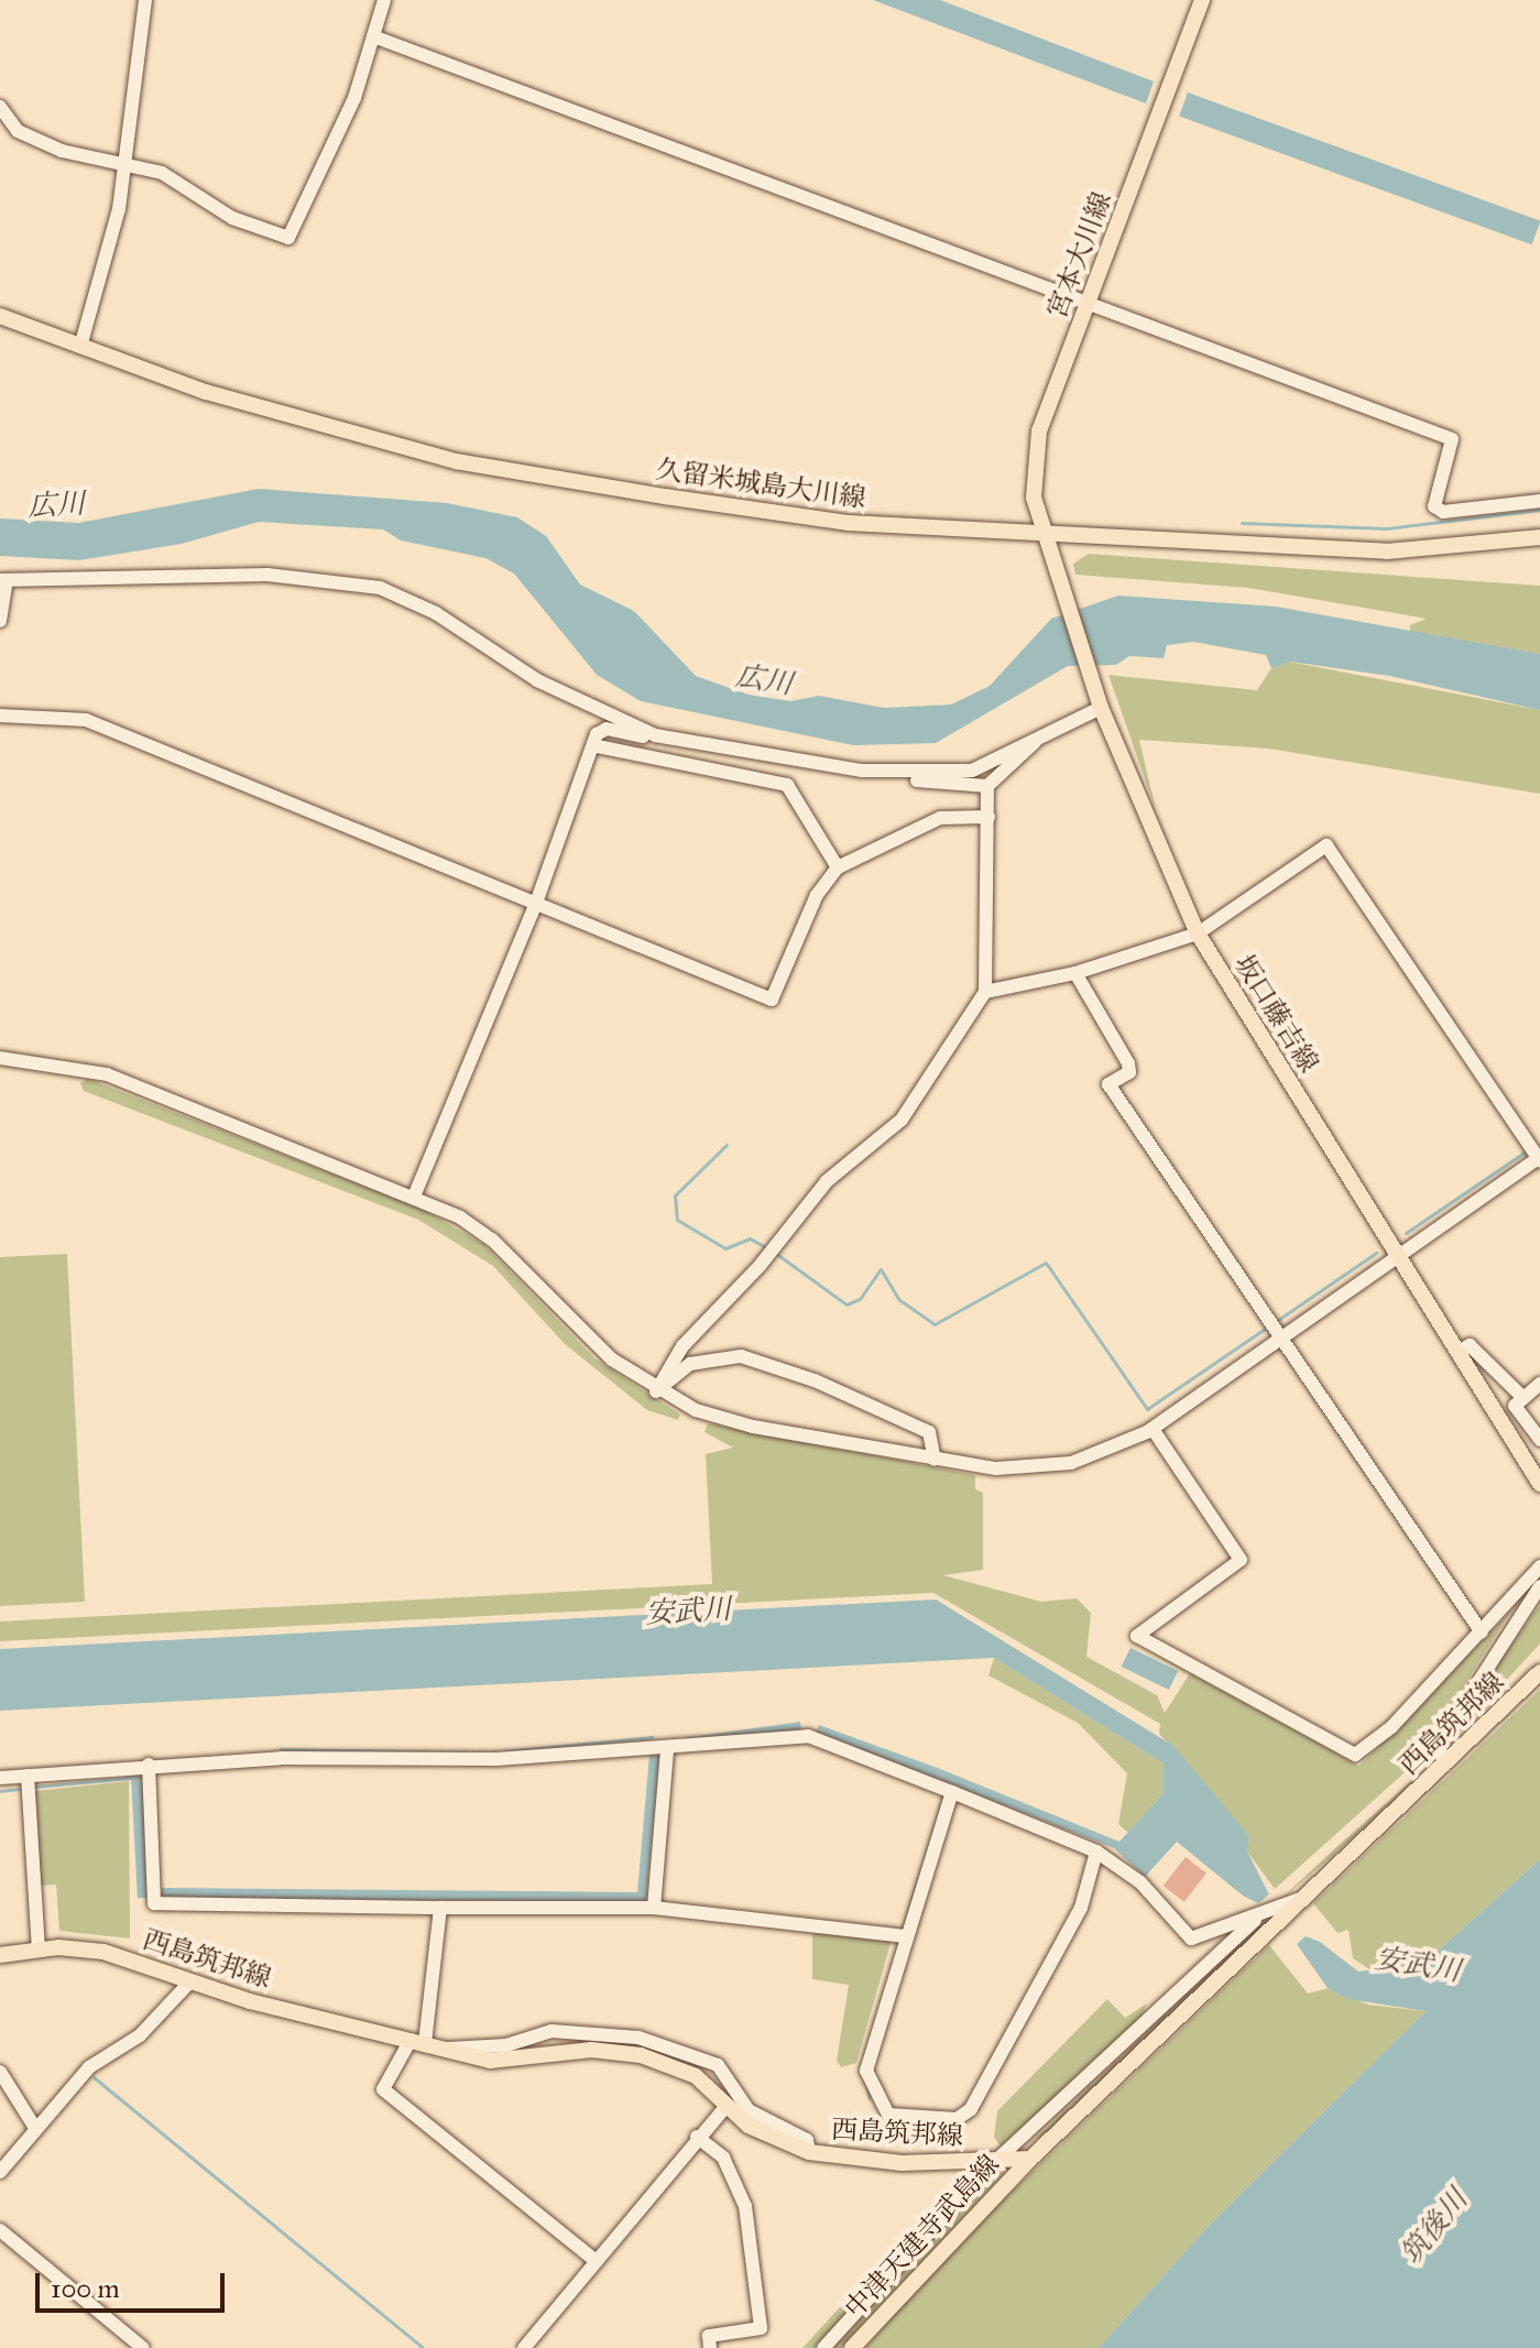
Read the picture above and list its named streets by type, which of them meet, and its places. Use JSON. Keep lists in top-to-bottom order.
{
  "streets": {
    "main road": [
      "宮本大川線",
      "久留米城島大川線",
      "坂口藤吉線",
      "西島筑邦線",
      "中津天建寺武島線"
    ]
  },
  "crossings": [
    ["宮本大川線", "久留米城島大川線"],
    ["宮本大川線", "坂口藤吉線"],
    ["久留米城島大川線", "坂口藤吉線"],
    ["西島筑邦線", "中津天建寺武島線"]
  ],
  "water": ["広川", "安武川", "筑後川"],
  "scale_bar": "100 m"
}
